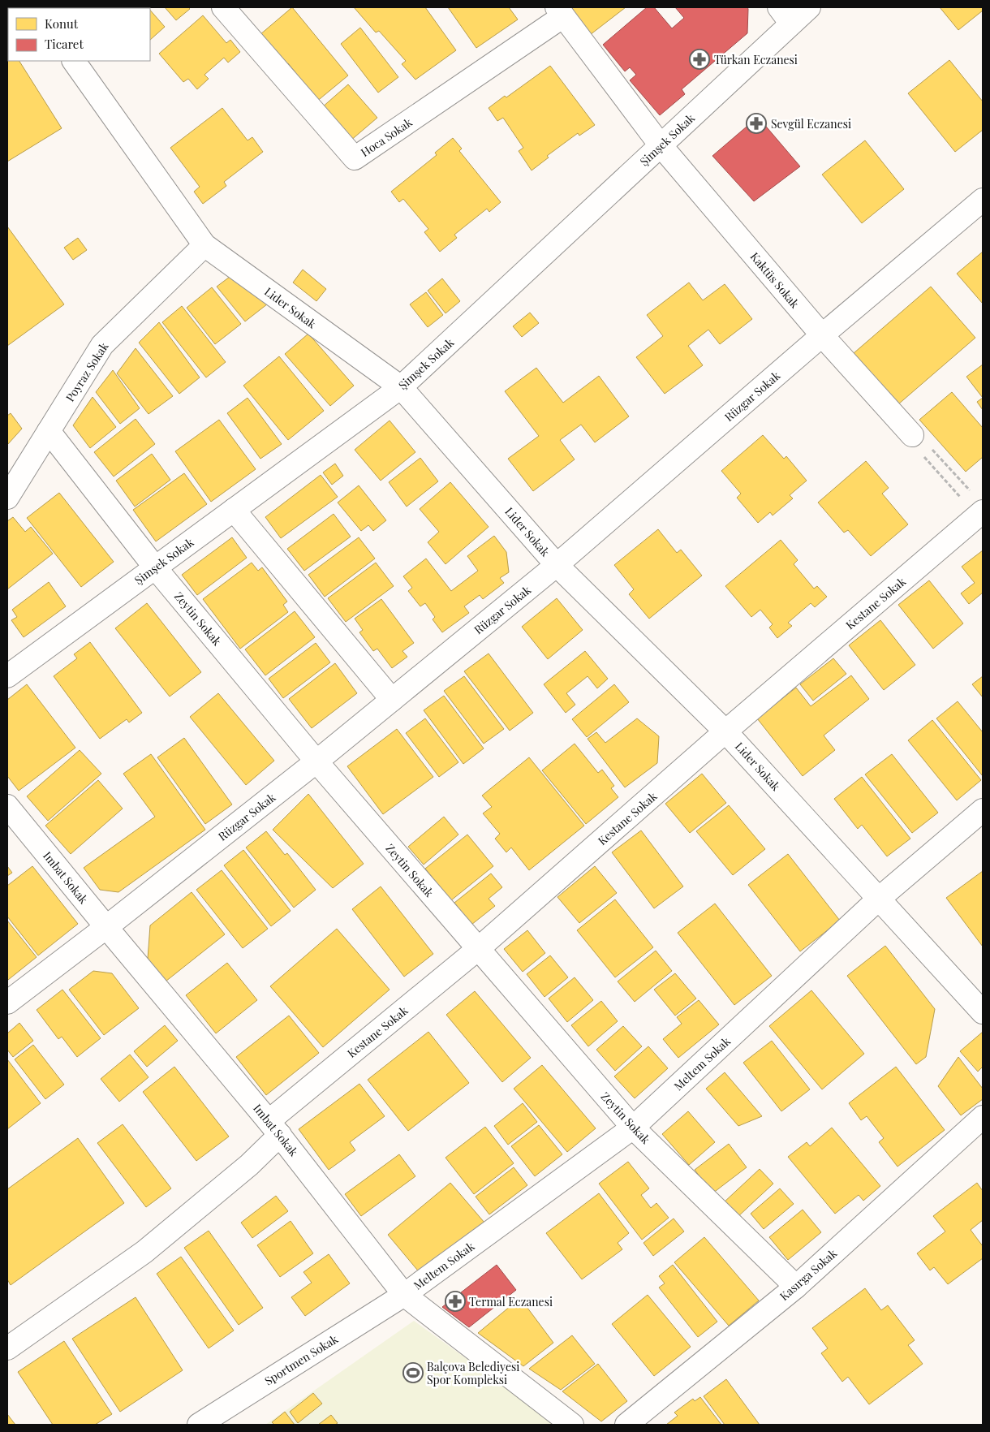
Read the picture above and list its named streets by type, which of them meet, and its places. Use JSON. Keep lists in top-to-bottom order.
{
  "streets": {
    "street": [
      "Hoca Sokak",
      "Şimşek Sokak",
      "Kaktüs Sokak",
      "Lider Sokak",
      "Poyraz Sokak",
      "Rüzgar Sokak",
      "Kestane Sokak",
      "Zeytin Sokak",
      "Imbat Sokak",
      "Meltem Sokak",
      "Kasırga Sokak",
      "Sportmen Sokak"
    ]
  },
  "crossings": [
    ["Hoca Sokak", "Kaktüs Sokak"],
    ["Şimşek Sokak", "Kaktüs Sokak"],
    ["Şimşek Sokak", "Lider Sokak"],
    ["Şimşek Sokak", "Zeytin Sokak"],
    ["Kaktüs Sokak", "Rüzgar Sokak"],
    ["Lider Sokak", "Poyraz Sokak"],
    ["Lider Sokak", "Rüzgar Sokak"],
    ["Lider Sokak", "Kestane Sokak"],
    ["Lider Sokak", "Meltem Sokak"],
    ["Poyraz Sokak", "Zeytin Sokak"],
    ["Rüzgar Sokak", "Zeytin Sokak"],
    ["Rüzgar Sokak", "Imbat Sokak"],
    ["Kestane Sokak", "Zeytin Sokak"],
    ["Kestane Sokak", "Imbat Sokak"],
    ["Zeytin Sokak", "Meltem Sokak"],
    ["Zeytin Sokak", "Kasırga Sokak"],
    ["Imbat Sokak", "Meltem Sokak"],
    ["Imbat Sokak", "Sportmen Sokak"],
    ["Meltem Sokak", "Sportmen Sokak"]
  ],
  "places": {
    "pharmacy": ["Türkan Eczanesi", "Sevgül Eczanesi", "Termal Eczanesi"],
    "sports": ["Balçova Belediyesi Spor Kompleksi"]
  },
  "legend": ["Konut", "Ticaret"]
}
